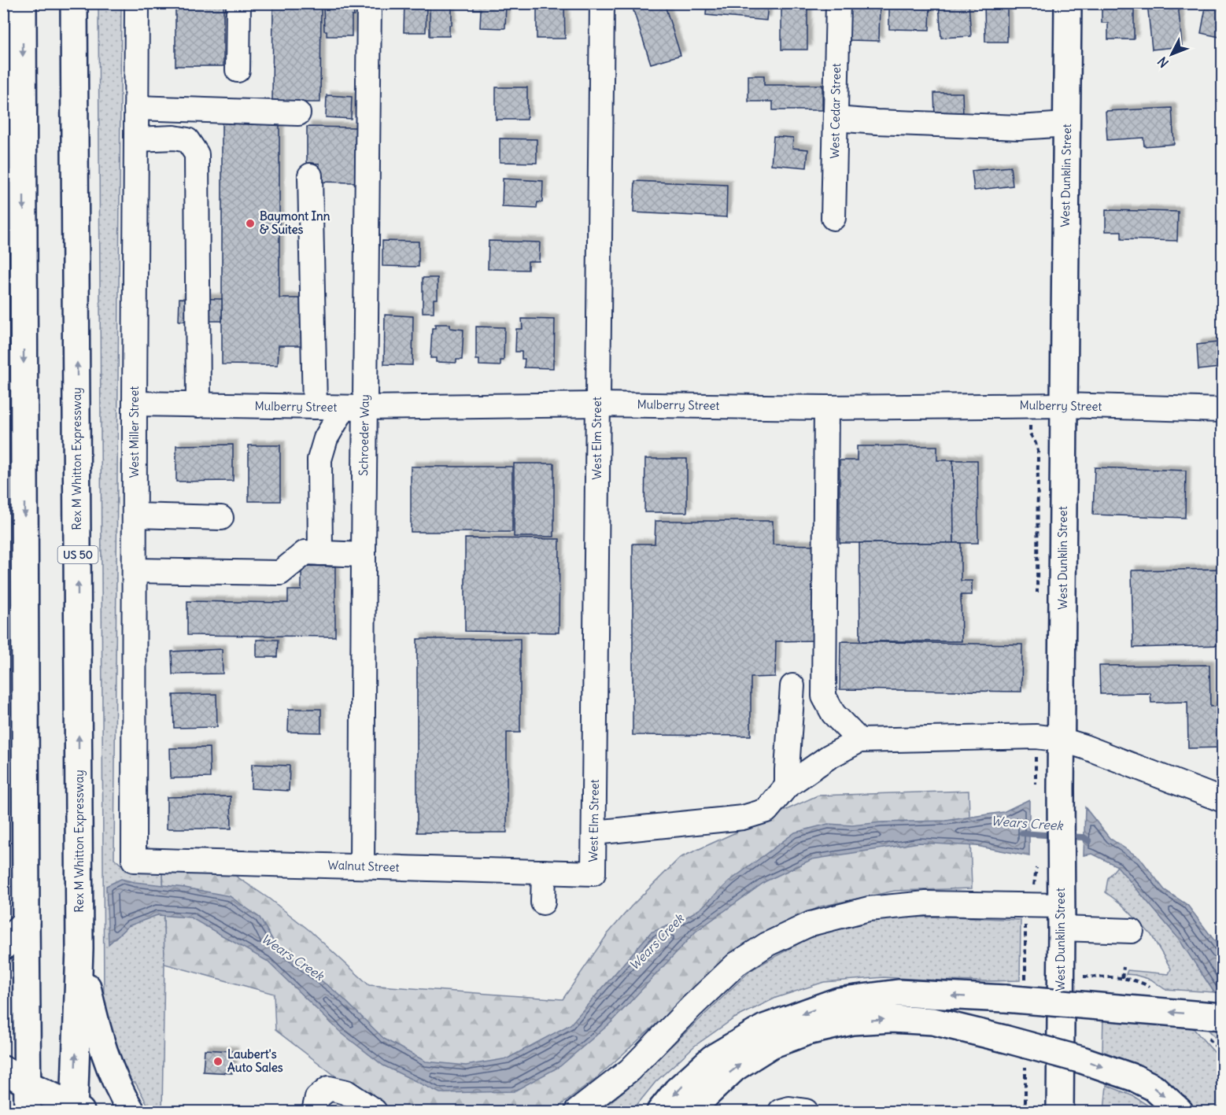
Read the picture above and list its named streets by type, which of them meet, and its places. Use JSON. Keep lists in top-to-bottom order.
{
  "streets": {
    "main road": ["West Dunklin Street", "Rex M Whitton Expressway", "US 50"],
    "street": [
      "West Cedar Street",
      "Mulberry Street",
      "West Miller Street",
      "Schroeder Way",
      "West Elm Street",
      "Walnut Street"
    ]
  },
  "crossings": [
    ["West Dunklin Street", "Mulberry Street"],
    ["Mulberry Street", "West Miller Street"],
    ["Mulberry Street", "Schroeder Way"],
    ["Mulberry Street", "West Elm Street"],
    ["West Miller Street", "Walnut Street"],
    ["Schroeder Way", "Walnut Street"],
    ["West Elm Street", "Walnut Street"]
  ],
  "water": ["Wears Creek"],
  "places": ["Baymont Inn & Suites", "Laubert's Auto Sales"],
  "north": "bottom left"
}
